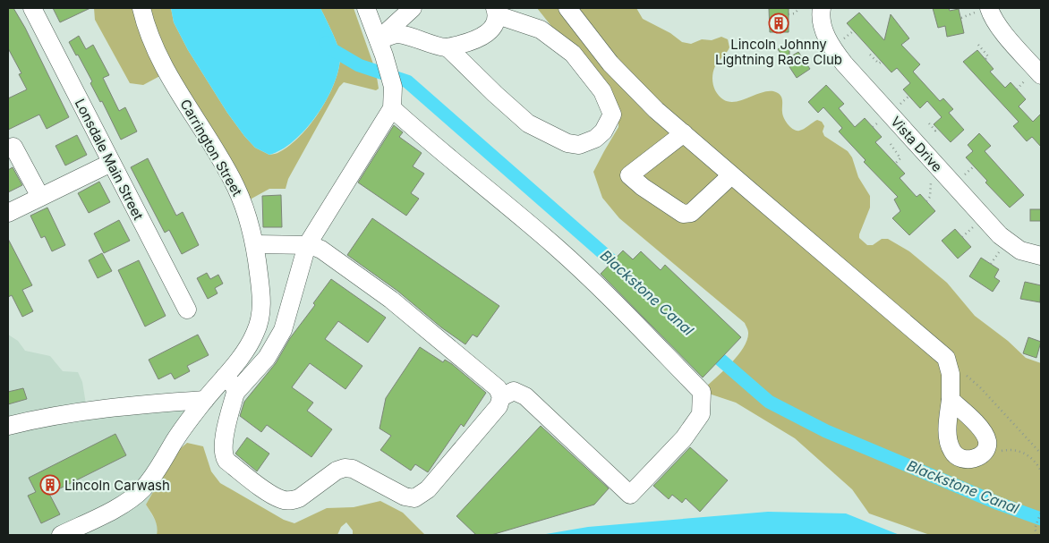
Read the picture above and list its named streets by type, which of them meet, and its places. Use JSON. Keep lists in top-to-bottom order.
{
  "streets": {
    "street": ["Vista Drive", "Carrington Street", "Lonsdale Main Street"]
  },
  "water": ["Blackstone Canal"],
  "places": {
    "building": ["Lincoln Johnny Lightning Race Club", "Lincoln Carwash"]
  }
}
